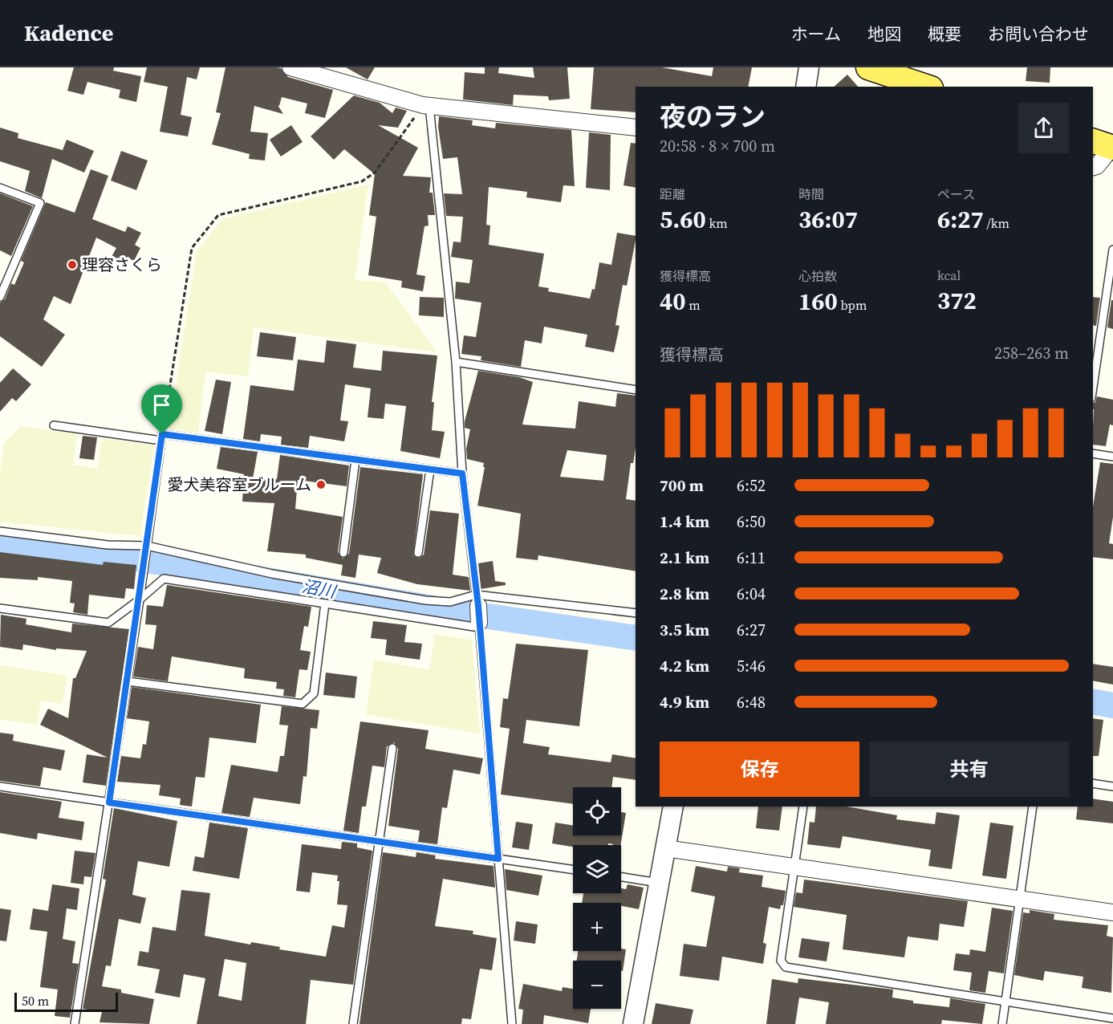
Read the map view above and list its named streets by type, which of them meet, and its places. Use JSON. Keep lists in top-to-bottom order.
{
  "water": ["沼川"],
  "places": ["理容さくら", "愛犬美容室ブルーム"],
  "scale_bar": "50 m",
  "page": {
    "header": "Kadence",
    "nav": [
      "ホーム",
      "地図",
      "概要",
      "お問い合わせ"
    ],
    "heading": ["夜のラン", "20:58 · 8 × 700 m"],
    "stats": [
      ["距離", "5.60 km"],
      ["時間", "36:07"],
      ["ペース", "6:27 /km"],
      ["獲得標高", "40 m"],
      ["心拍数", "160 bpm"],
      ["kcal", "372"]
    ],
    "chart": ["獲得標高", "258–263 m"],
    "list": [
      {
        "name": "700 m",
        "note": "6:52"
      },
      {
        "name": "1.4 km",
        "note": "6:50"
      },
      {
        "name": "2.1 km",
        "note": "6:11"
      },
      {
        "name": "2.8 km",
        "note": "6:04"
      },
      {
        "name": "3.5 km",
        "note": "6:27"
      },
      {
        "name": "4.2 km",
        "note": "5:46"
      },
      {
        "name": "4.9 km",
        "note": "6:48"
      }
    ],
    "buttons": ["保存", "共有"],
    "map_buttons": ["+", "−"],
    "scale": "50 m"
  }
}
